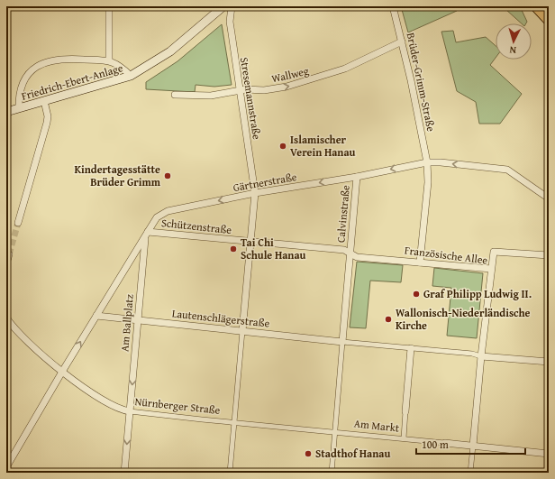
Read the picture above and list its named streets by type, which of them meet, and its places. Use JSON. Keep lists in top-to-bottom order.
{
  "streets": {
    "main road": ["Friedrich-Ebert-Anlage"],
    "street": [
      "Wallweg",
      "Brüder-Grimm-Straße",
      "Stresemannstraße",
      "Gärtnerstraße",
      "Calvinstraße",
      "Schützenstraße",
      "Französische Allee",
      "Lautenschlägerstraße",
      "Am Ballplatz",
      "Nürnberger Straße",
      "Am Markt"
    ]
  },
  "crossings": [
    ["Wallweg", "Brüder-Grimm-Straße"],
    ["Wallweg", "Stresemannstraße"],
    ["Brüder-Grimm-Straße", "Gärtnerstraße"],
    ["Brüder-Grimm-Straße", "Französische Allee"],
    ["Stresemannstraße", "Gärtnerstraße"],
    ["Stresemannstraße", "Schützenstraße"],
    ["Stresemannstraße", "Lautenschlägerstraße"],
    ["Gärtnerstraße", "Calvinstraße"],
    ["Gärtnerstraße", "Schützenstraße"],
    ["Gärtnerstraße", "Lautenschlägerstraße"],
    ["Gärtnerstraße", "Am Ballplatz"],
    ["Gärtnerstraße", "Nürnberger Straße"],
    ["Calvinstraße", "Schützenstraße"],
    ["Calvinstraße", "Französische Allee"],
    ["Schützenstraße", "Französische Allee"],
    ["Schützenstraße", "Am Ballplatz"],
    ["Französische Allee", "Am Markt"],
    ["Lautenschlägerstraße", "Am Ballplatz"],
    ["Am Ballplatz", "Nürnberger Straße"],
    ["Nürnberger Straße", "Am Markt"]
  ],
  "one_way": ["Wallweg", "Am Ballplatz"],
  "places": [
    "Islamischer Verein Hanau",
    "Kindertagesstätte Brüder Grimm",
    "Tai Chi Schule Hanau",
    "Graf Philipp Ludwig II.",
    "Wallonisch-Niederländische Kirche",
    "Stadthof Hanau"
  ],
  "scale_bar": "100 m",
  "north": "bottom"
}
